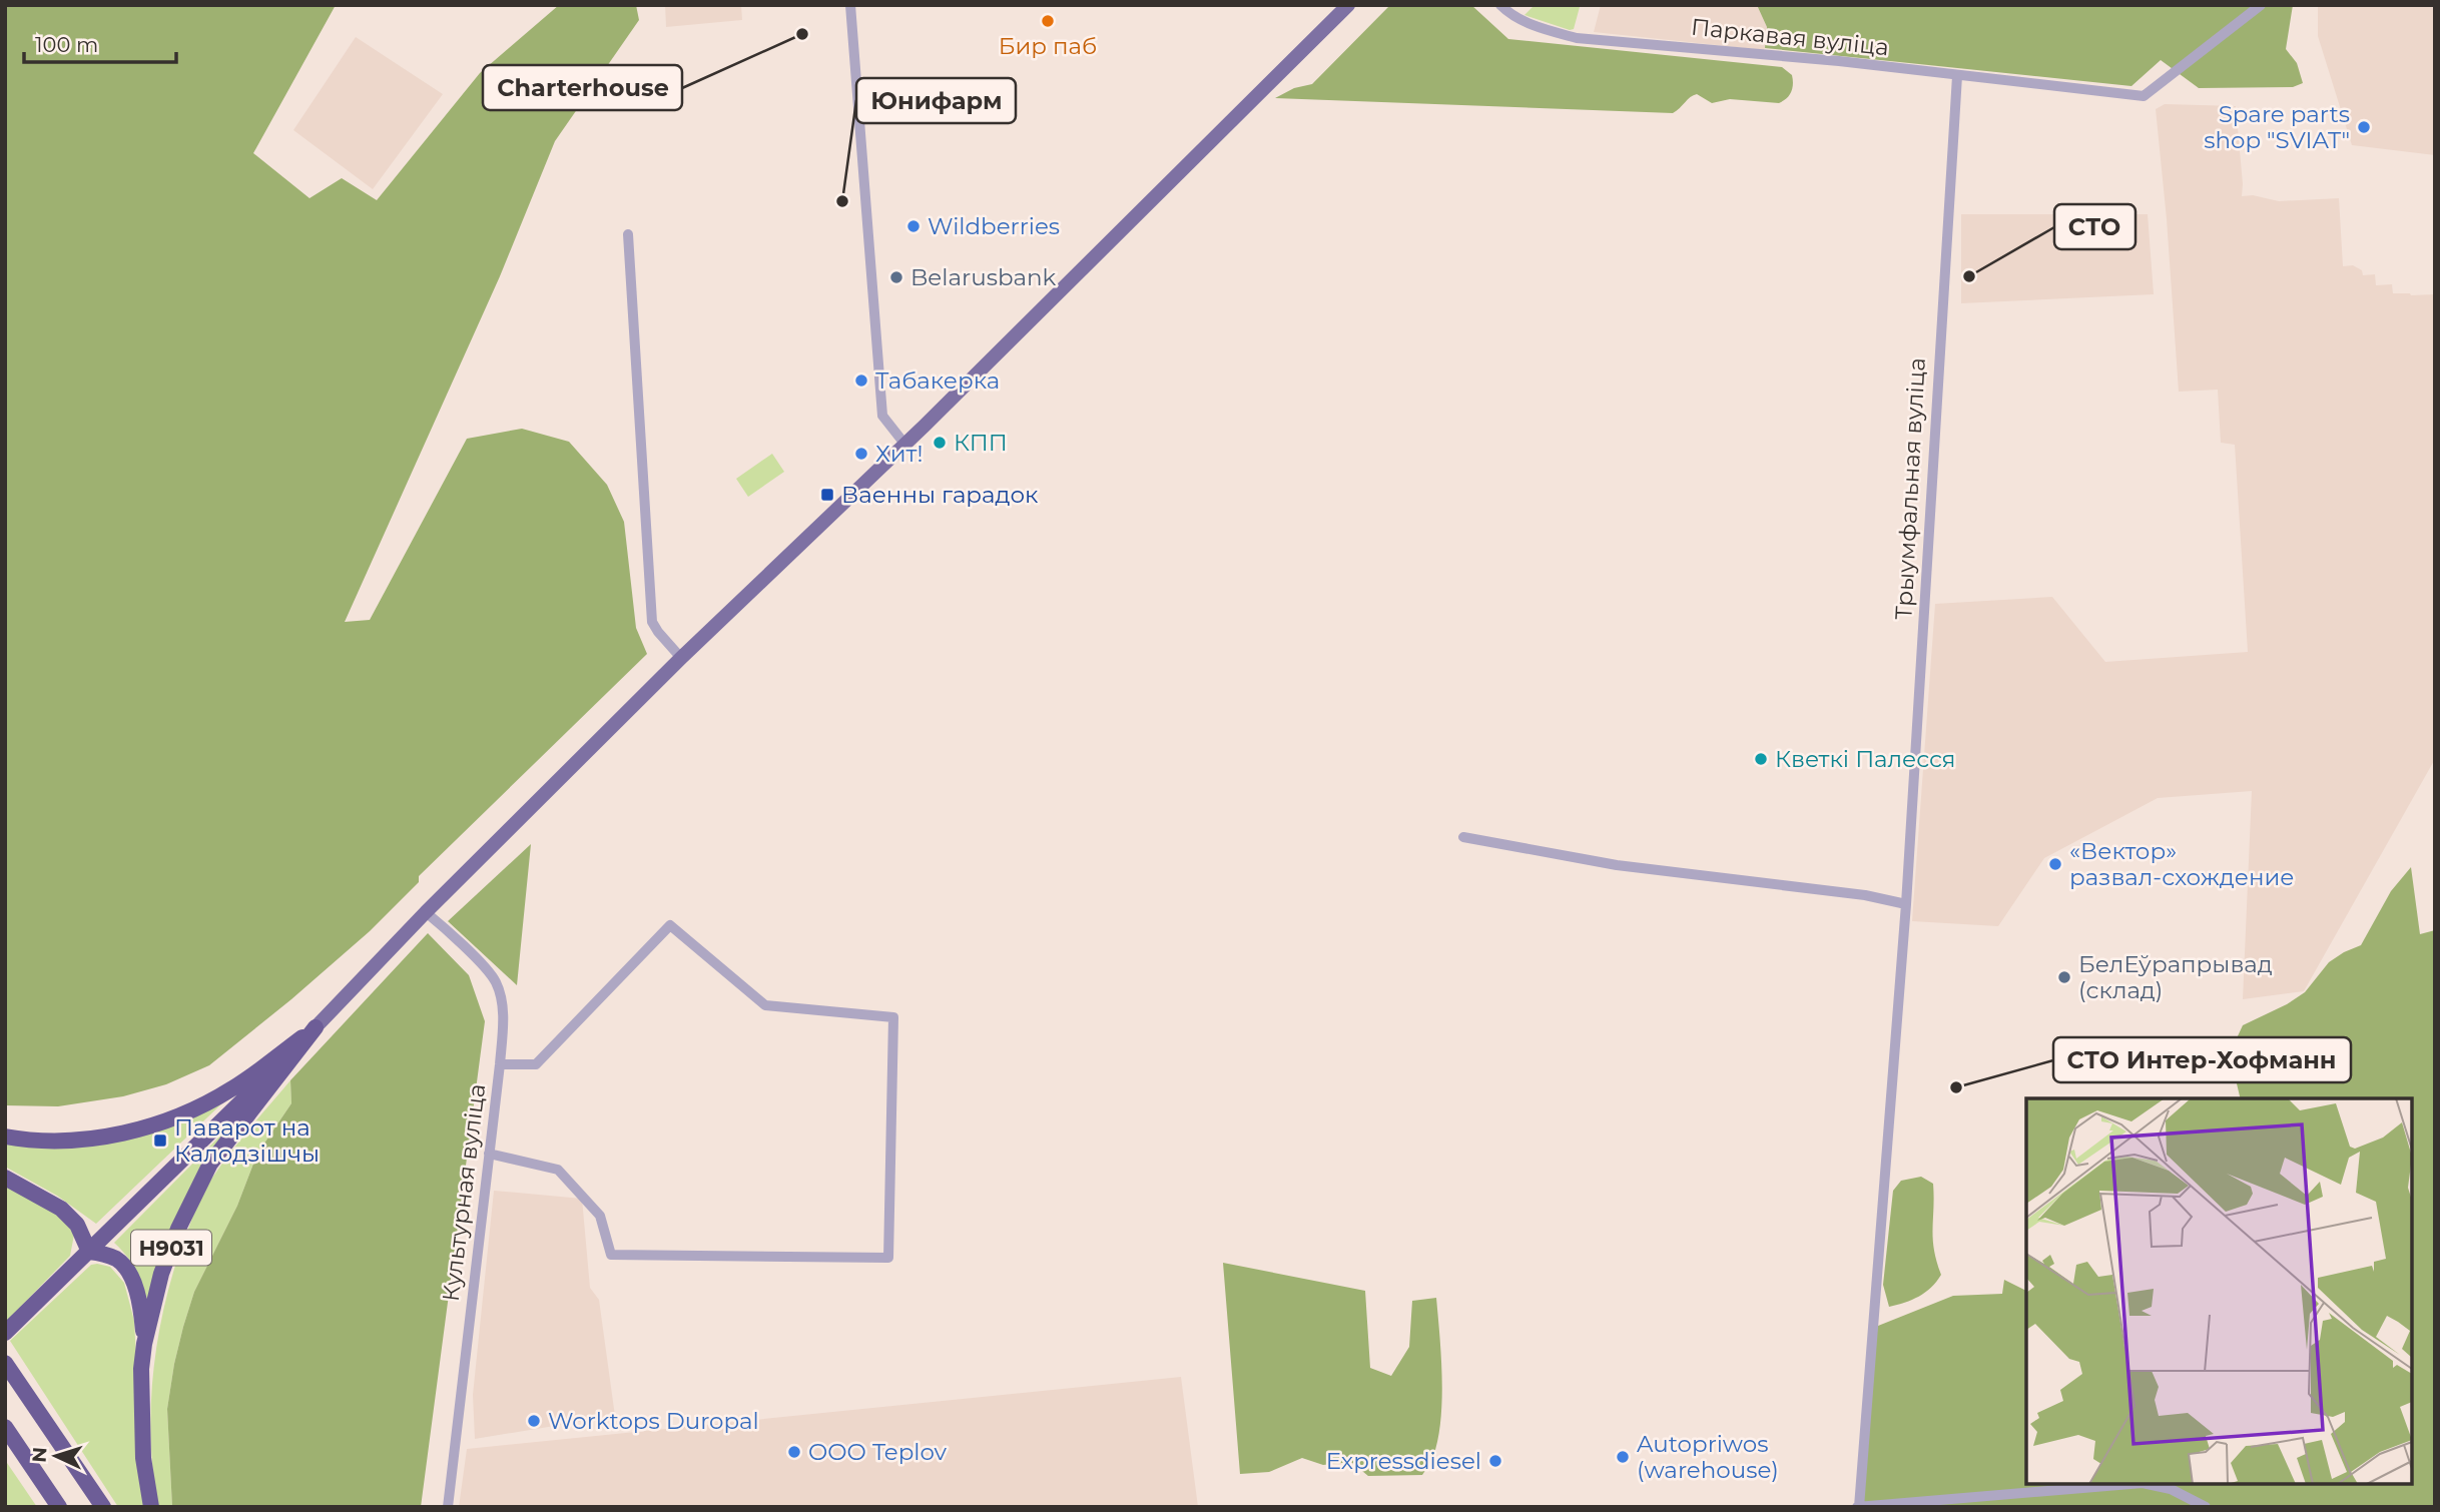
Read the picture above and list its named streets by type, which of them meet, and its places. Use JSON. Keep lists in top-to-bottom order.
{
  "streets": {
    "highway": ["Н9031"],
    "street": ["Паркавая вуліца", "Трыумфальная вуліца", "Культурная вуліца"]
  },
  "crossings": [
    ["Паркавая вуліца", "Трыумфальная вуліца"],
    ["Культурная вуліца", "Н9031"]
  ],
  "places": {
    "other": [
      "Бир паб",
      "Charterhouse",
      "Spare parts shop \"SVIAT\"",
      "Юнифарм",
      "Wildberries",
      "СТО",
      "Belarusbank",
      "Табакерка",
      "КПП",
      "Хит!",
      "Кветкі Палесся",
      "«Вектор» развал-схождение",
      "БелЕўрапрывад (склад)",
      "СТО Интер-Хофманн",
      "Worktops Duropal",
      "OOO Teplov",
      "Autopriwos (warehouse)",
      "Expressdiesel"
    ],
    "transit": ["Ваенны гарадок", "Паварот на Калодзішчы"]
  },
  "scale_bar": "100 m",
  "north": "left"
}
